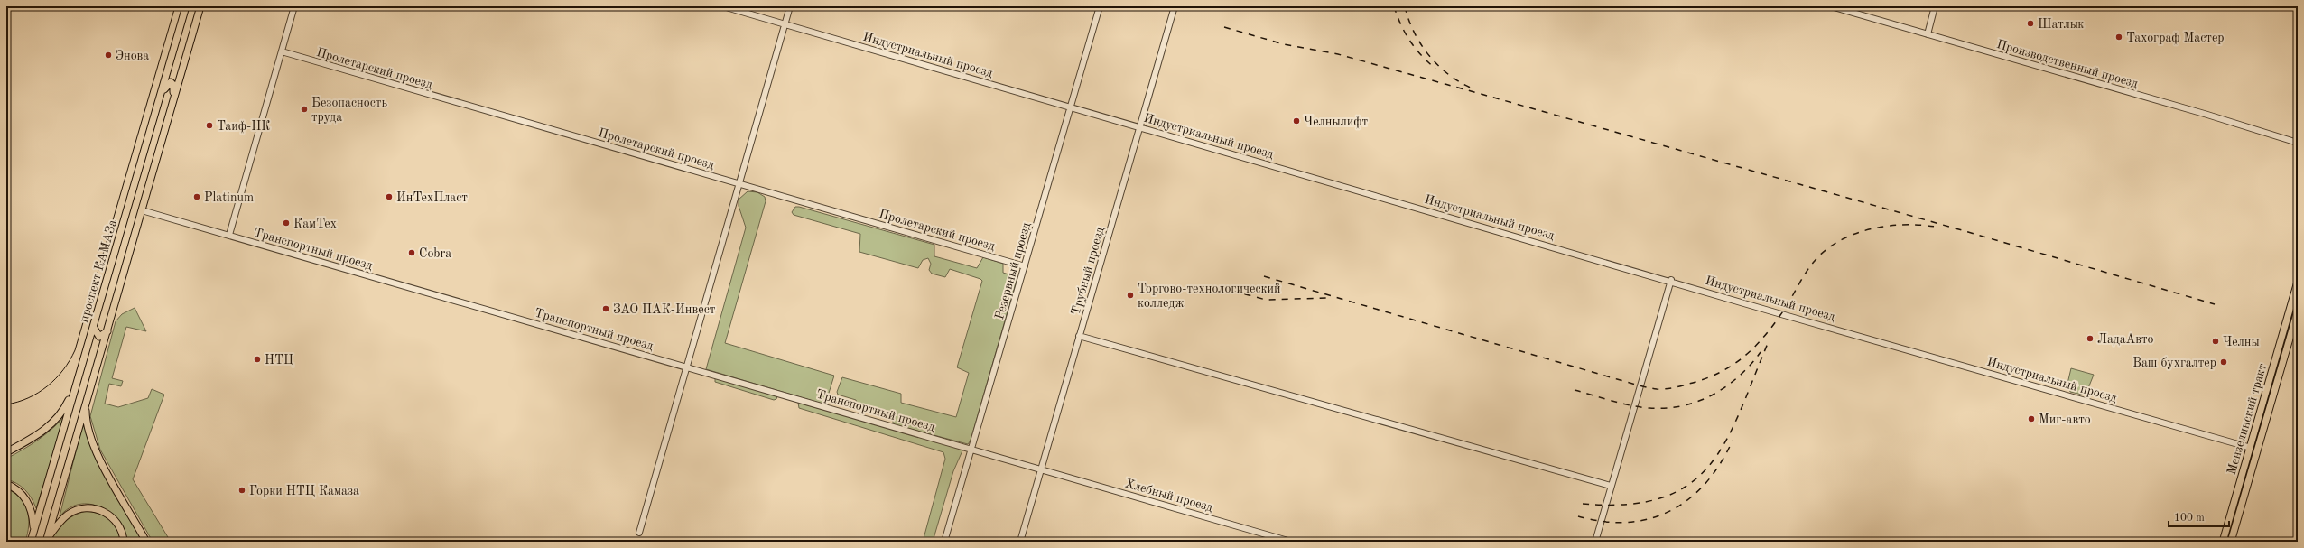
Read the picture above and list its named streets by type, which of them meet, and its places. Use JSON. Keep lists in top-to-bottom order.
{
  "streets": {
    "main road": ["проспект КАМАЗа", "Мензелинский тракт"],
    "street": [
      "Индустриальный проезд",
      "Производственный проезд",
      "Пролетарский проезд",
      "Транспортный проезд",
      "Резервный проезд",
      "Трубный проезд",
      "Хлебный проезд"
    ]
  },
  "crossings": [
    ["Индустриальный проезд", "Резервный проезд"],
    ["Индустриальный проезд", "Трубный проезд"],
    ["Индустриальный проезд", "Мензелинский тракт"],
    ["Пролетарский проезд", "Резервный проезд"],
    ["Транспортный проезд", "проспект КАМАЗа"],
    ["Транспортный проезд", "Резервный проезд"],
    ["Транспортный проезд", "Трубный проезд"],
    ["Транспортный проезд", "Хлебный проезд"],
    ["Трубный проезд", "Хлебный проезд"]
  ],
  "places": [
    "Шатлык",
    "Тахограф Мастер",
    "Энова",
    "Безопасность труда",
    "Челнылифт",
    "Таиф-НК",
    "Platinum",
    "ИнТехПласт",
    "КамТех",
    "Cobra",
    "Торгово-технологический колледж",
    "ЗАО ПАК-Инвест",
    "ЛадаАвто",
    "Челны",
    "НТЦ",
    "Ваш бухгалтер",
    "Миг-авто",
    "Горки НТЦ Камаза"
  ],
  "scale_bar": "100 m"
}
